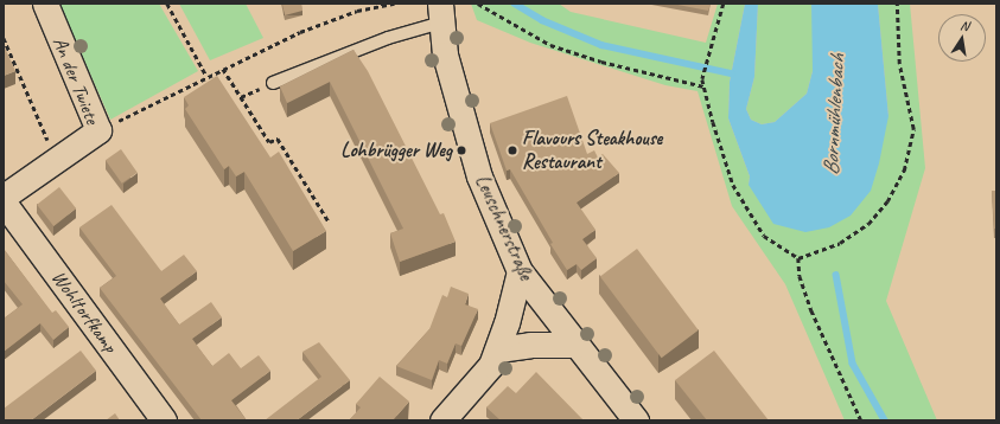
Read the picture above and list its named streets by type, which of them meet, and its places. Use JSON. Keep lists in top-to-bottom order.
{
  "streets": {
    "street": ["An der Twiete", "Leuschnerstraße", "Wohltorfkamp"]
  },
  "water": ["Bornmühlenbach"],
  "places": ["Lohbrügger Weg", "Flavours Steakhouse Restaurant"],
  "north": "top"
}
